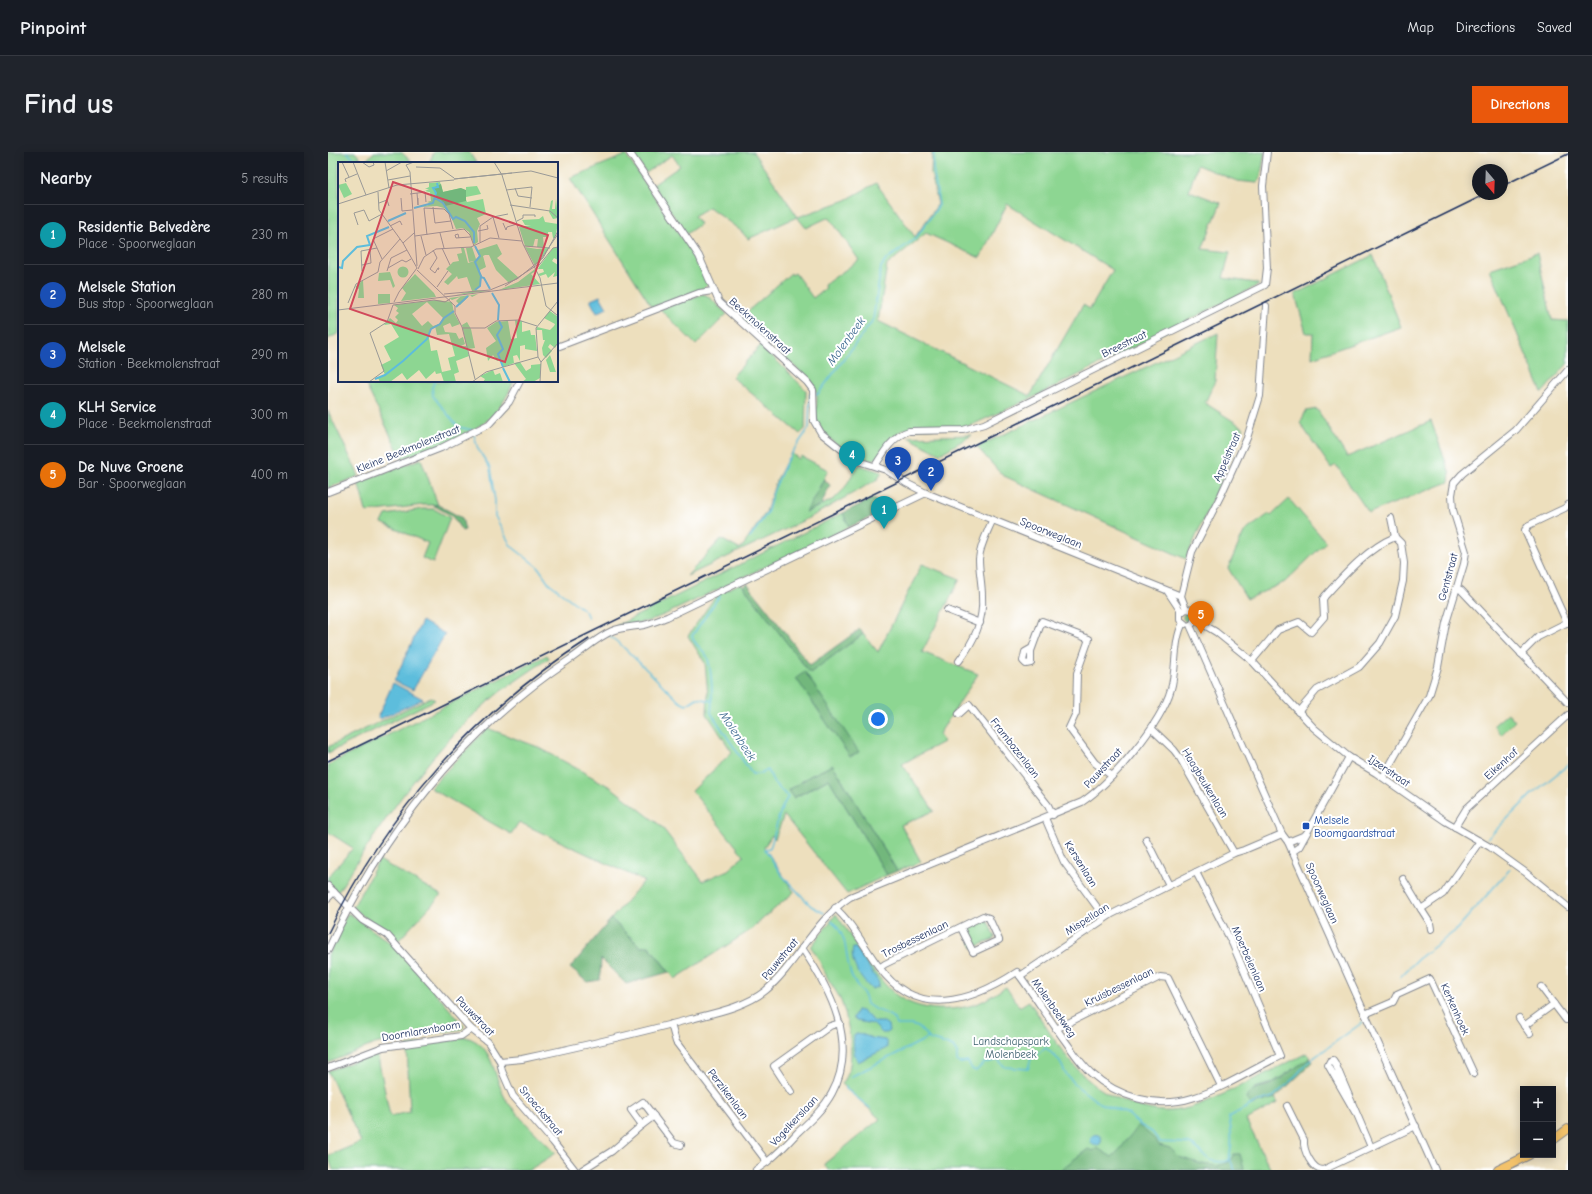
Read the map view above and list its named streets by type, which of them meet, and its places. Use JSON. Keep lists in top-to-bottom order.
{
  "streets": {
    "street": [
      "Beekmolenstraat",
      "Breestraat",
      "Kleine Beekmolenstraat",
      "Appelstraat",
      "Spoorweglaan",
      "Gentstraat",
      "Frambozenlaan",
      "Eikenhof",
      "Pauwstraat",
      "Ijzerstraat",
      "Haagbeukenlaan",
      "Kersenlaan",
      "Mispellaan",
      "Trosbessenlaan",
      "Moerbeienlaan",
      "Kruisbessenlaan",
      "Molenbeekweg",
      "Kerkenhoek",
      "Doornlarenboom",
      "Perzikenlaan",
      "Snoeckstraat",
      "Vogelkerslaan"
    ]
  },
  "crossings": [
    ["Beekmolenstraat", "Breestraat"],
    ["Beekmolenstraat", "Spoorweglaan"],
    ["Appelstraat", "Spoorweglaan"],
    ["Spoorweglaan", "Pauwstraat"],
    ["Spoorweglaan", "Ijzerstraat"],
    ["Spoorweglaan", "Mispellaan"],
    ["Spoorweglaan", "Kerkenhoek"],
    ["Gentstraat", "Ijzerstraat"],
    ["Frambozenlaan", "Pauwstraat"],
    ["Eikenhof", "Ijzerstraat"],
    ["Pauwstraat", "Ijzerstraat"],
    ["Pauwstraat", "Haagbeukenlaan"],
    ["Pauwstraat", "Kersenlaan"],
    ["Pauwstraat", "Molenbeekweg"],
    ["Pauwstraat", "Doornlarenboom"],
    ["Pauwstraat", "Perzikenlaan"],
    ["Pauwstraat", "Snoeckstraat"],
    ["Pauwstraat", "Vogelkerslaan"],
    ["Haagbeukenlaan", "Mispellaan"],
    ["Kersenlaan", "Mispellaan"],
    ["Mispellaan", "Moerbeienlaan"],
    ["Mispellaan", "Molenbeekweg"],
    ["Trosbessenlaan", "Molenbeekweg"],
    ["Moerbeienlaan", "Molenbeekweg"],
    ["Kruisbessenlaan", "Molenbeekweg"],
    ["Perzikenlaan", "Vogelkerslaan"]
  ],
  "water": ["Molenbeek"],
  "parks": ["Landschapspark Molenbeek"],
  "places": {
    "transit": ["Melsele Boomgaardstraat"]
  },
  "north": "bottom",
  "page": {
    "header": "Pinpoint",
    "nav": ["Map", "Directions", "Saved"],
    "buttons": "Directions",
    "title": "Find us",
    "heading": ["Nearby", "5 results"],
    "list": [
      {
        "mark": "1",
        "name": "Residentie Belvedère",
        "note": "Place · Spoorweglaan",
        "value": "230 m"
      },
      {
        "mark": "2",
        "name": "Melsele Station",
        "note": "Bus stop · Spoorweglaan",
        "value": "280 m"
      },
      {
        "mark": "3",
        "name": "Melsele",
        "note": "Station · Beekmolenstraat",
        "value": "290 m"
      },
      {
        "mark": "4",
        "name": "KLH Service",
        "note": "Place · Beekmolenstraat",
        "value": "300 m"
      },
      {
        "mark": "5",
        "name": "De Nuve Groene",
        "note": "Bar · Spoorweglaan",
        "value": "400 m"
      }
    ],
    "pins": [
      "4",
      "3",
      "2",
      "1",
      "5"
    ],
    "map_buttons": ["+", "−"]
  }
}
